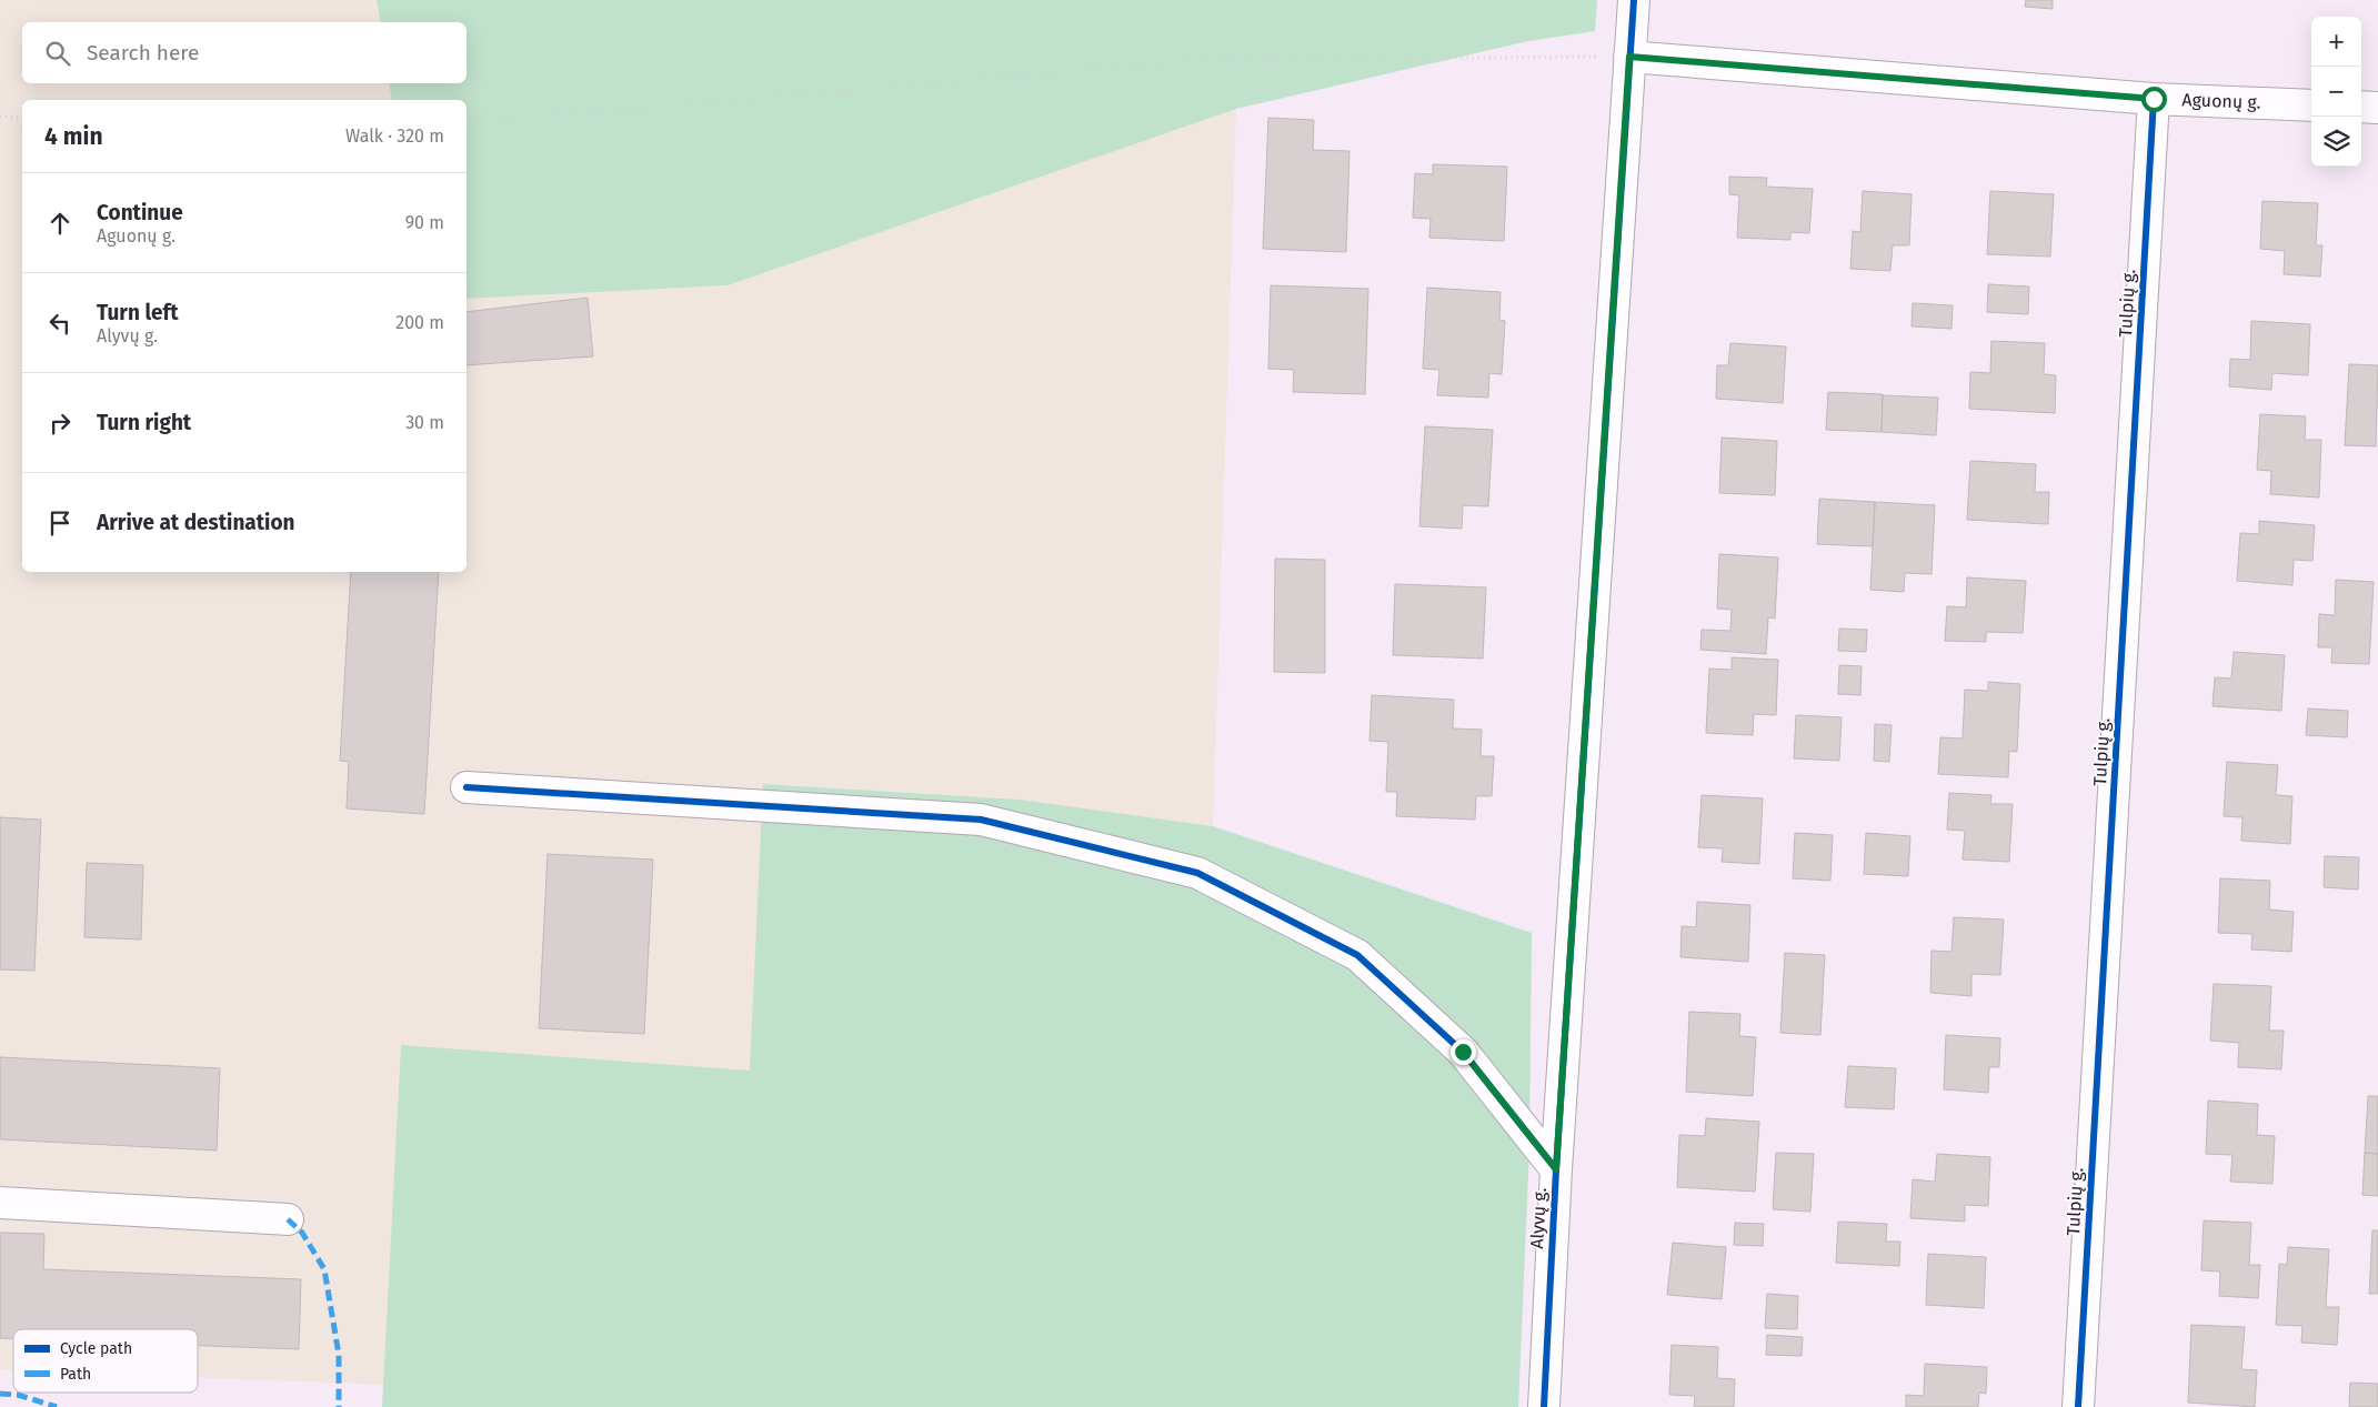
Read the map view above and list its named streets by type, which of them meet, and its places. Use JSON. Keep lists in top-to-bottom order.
{
  "streets": {
    "street": ["Aguonų g.", "Tulpių g.", "Alyvų g."]
  },
  "crossings": [
    ["Aguonų g.", "Tulpių g."],
    ["Aguonų g.", "Alyvų g."]
  ],
  "legend": ["Cycle path", "Path"],
  "page": {
    "map_buttons": ["+", "−"],
    "search": "Search here",
    "heading": ["4 min", "Walk · 320 m"],
    "list": [
      ["Continue", "Aguonų g.", "90 m"],
      ["Turn left", "Alyvų g.", "200 m"],
      ["Turn right", "30 m"],
      "Arrive at destination"
    ]
  }
}
